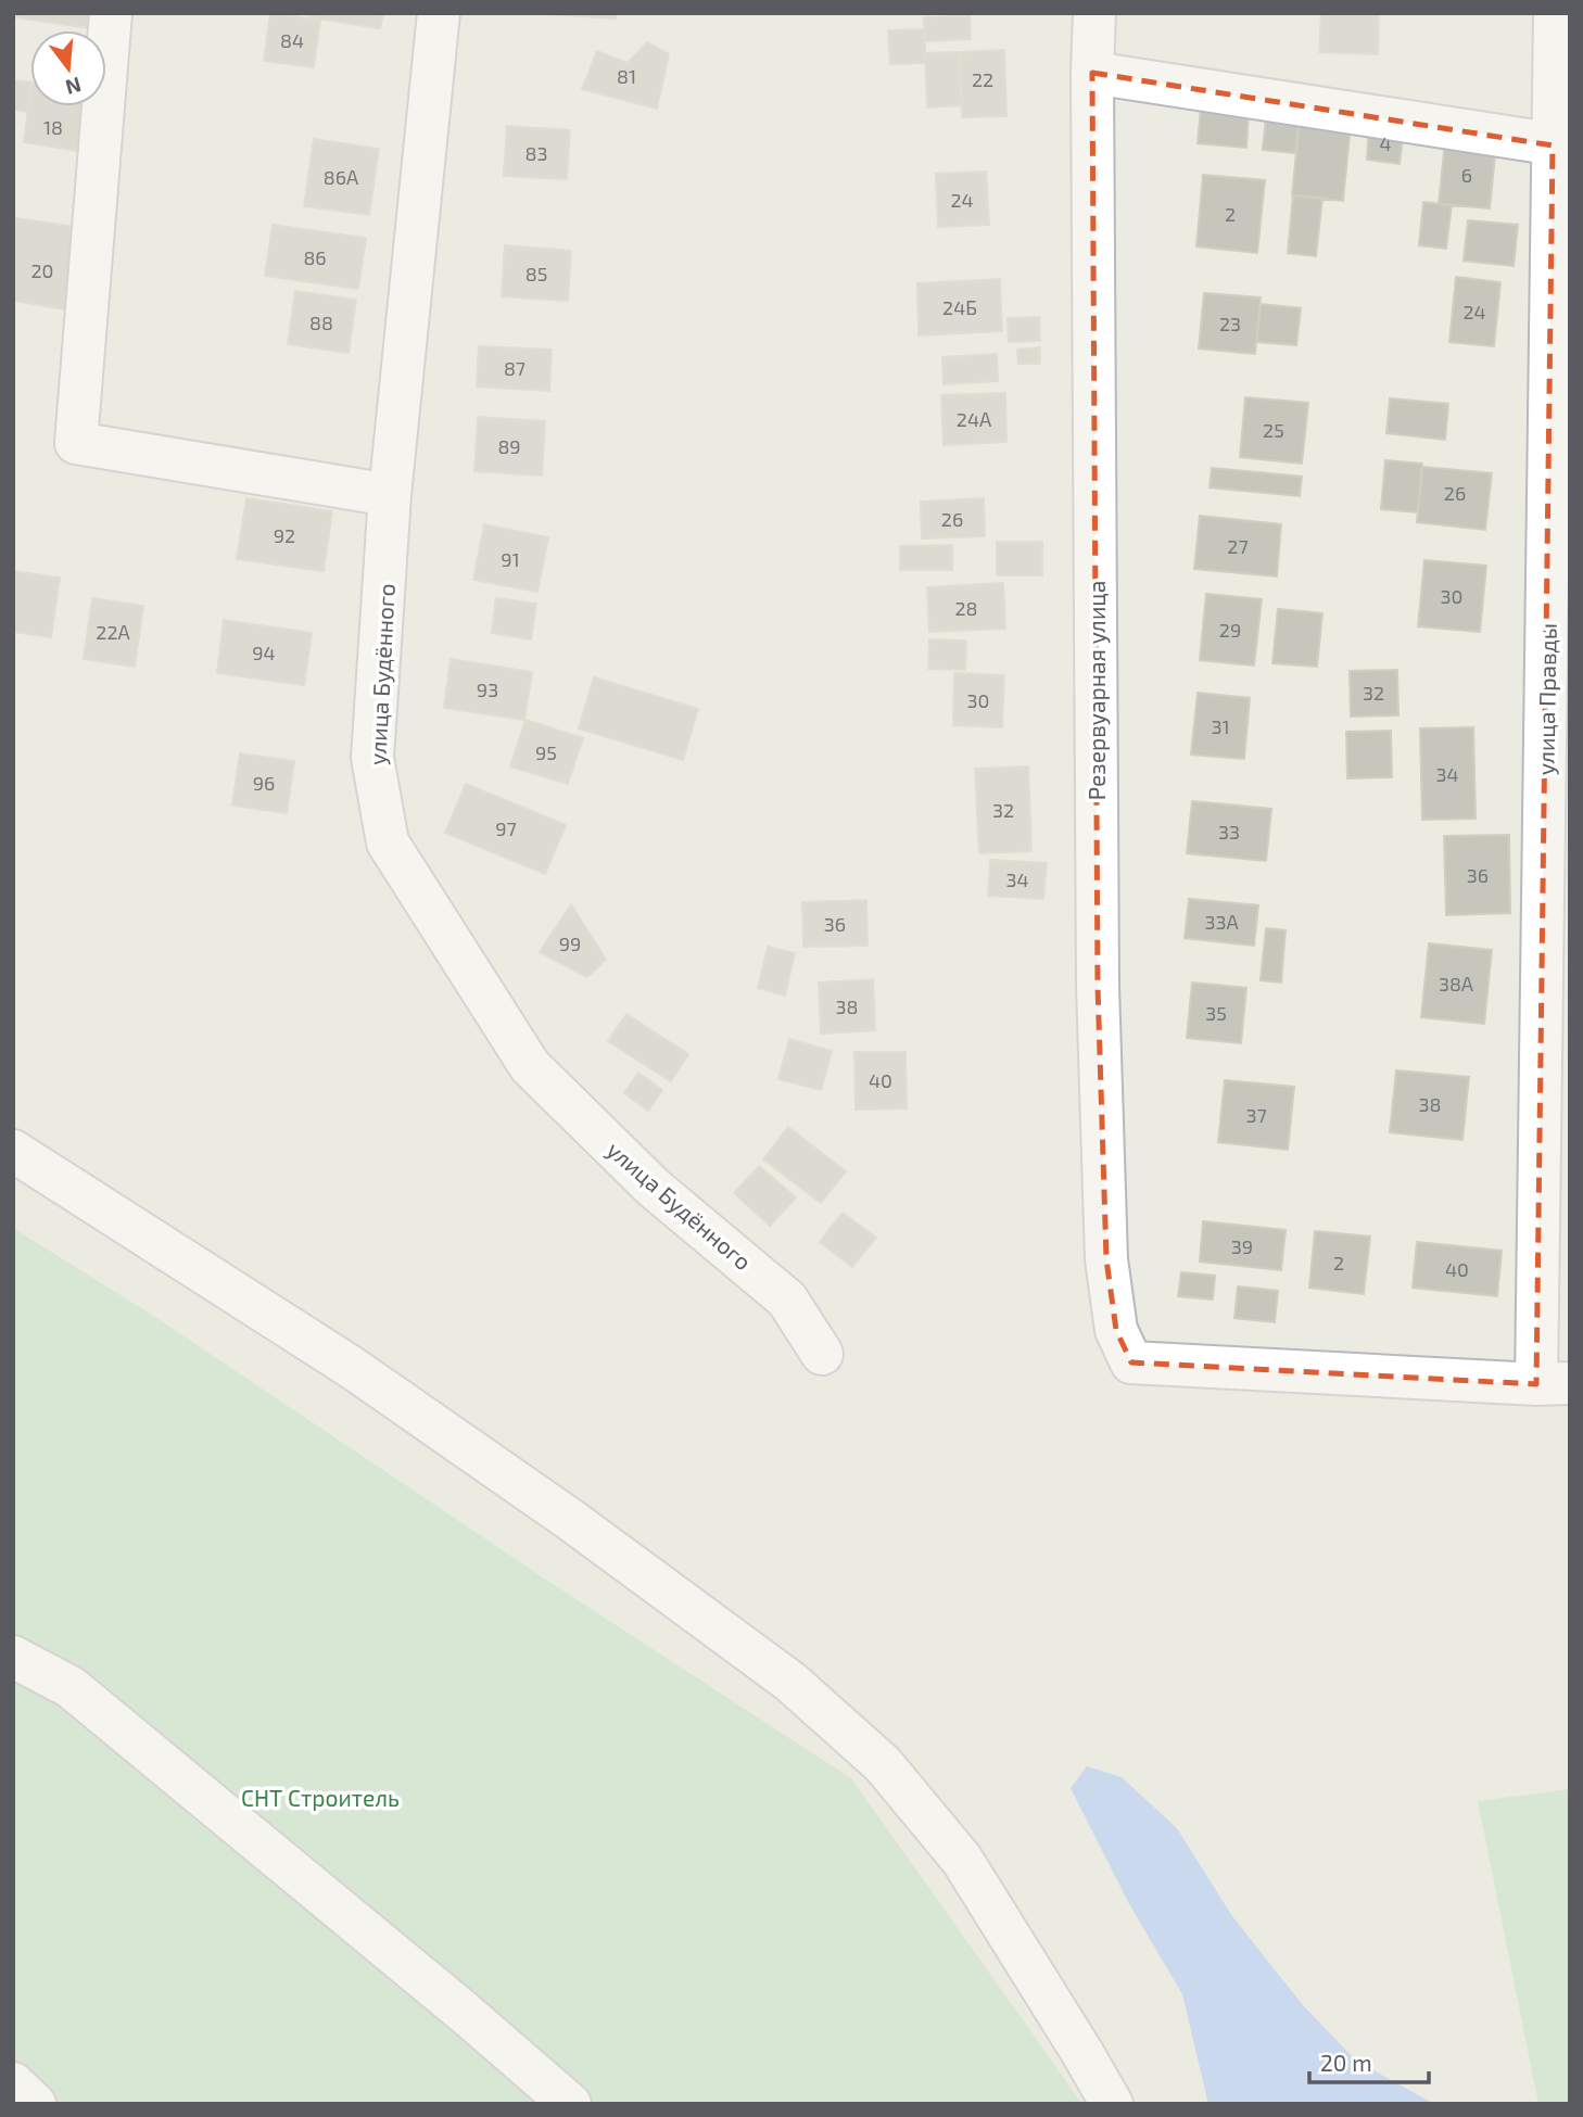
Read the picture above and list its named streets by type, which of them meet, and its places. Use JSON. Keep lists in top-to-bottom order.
{
  "streets": {
    "street": ["улица Будённого", "Резервуарная улица", "улица Правды"]
  },
  "crossings": [
    ["Резервуарная улица", "улица Правды"]
  ],
  "parks": ["СНТ Строитель"],
  "house_numbers": [
    "84",
    "81",
    "22",
    "18",
    "4",
    "83",
    "6",
    "86А",
    "24",
    "2",
    "86",
    "20",
    "85",
    "24Б",
    "24",
    "88",
    "23",
    "87",
    "24А",
    "25",
    "89",
    "26",
    "26",
    "92",
    "27",
    "91",
    "30",
    "28",
    "29",
    "22А",
    "94",
    "93",
    "32",
    "30",
    "31",
    "95",
    "34",
    "96",
    "32",
    "97",
    "33",
    "36",
    "34",
    "33А",
    "36",
    "99",
    "38А",
    "38",
    "35",
    "40",
    "38",
    "37",
    "39",
    "2",
    "40"
  ],
  "scale_bar": "20 m",
  "north": "bottom"
}
